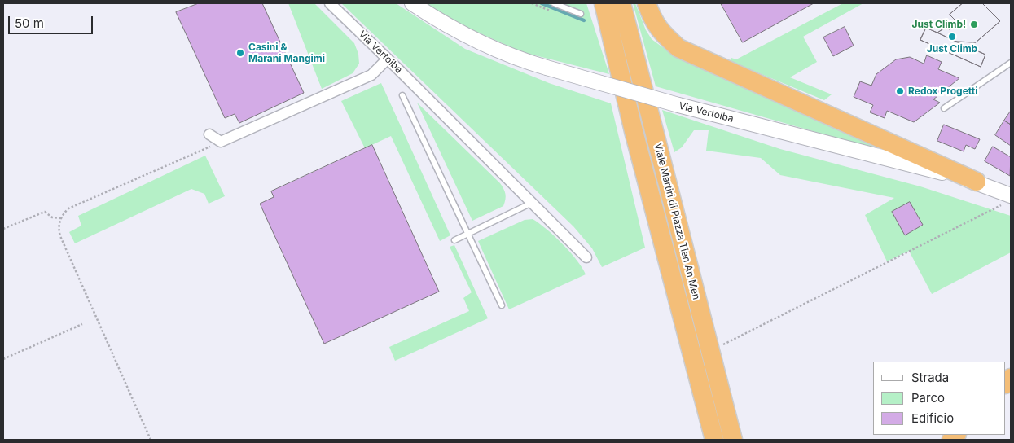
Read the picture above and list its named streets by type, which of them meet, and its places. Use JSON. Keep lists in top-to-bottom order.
{
  "streets": {
    "highway": ["Viale Martiri di Piazza Tien An Men"],
    "main road": ["Via Vertoiba"]
  },
  "places": [
    "Just Climb!",
    "Just Climb",
    "Casini & Marani Mangimi",
    "Redox Progetti"
  ],
  "legend": ["Strada", "Parco", "Edificio"],
  "scale_bar": "50 m"
}
